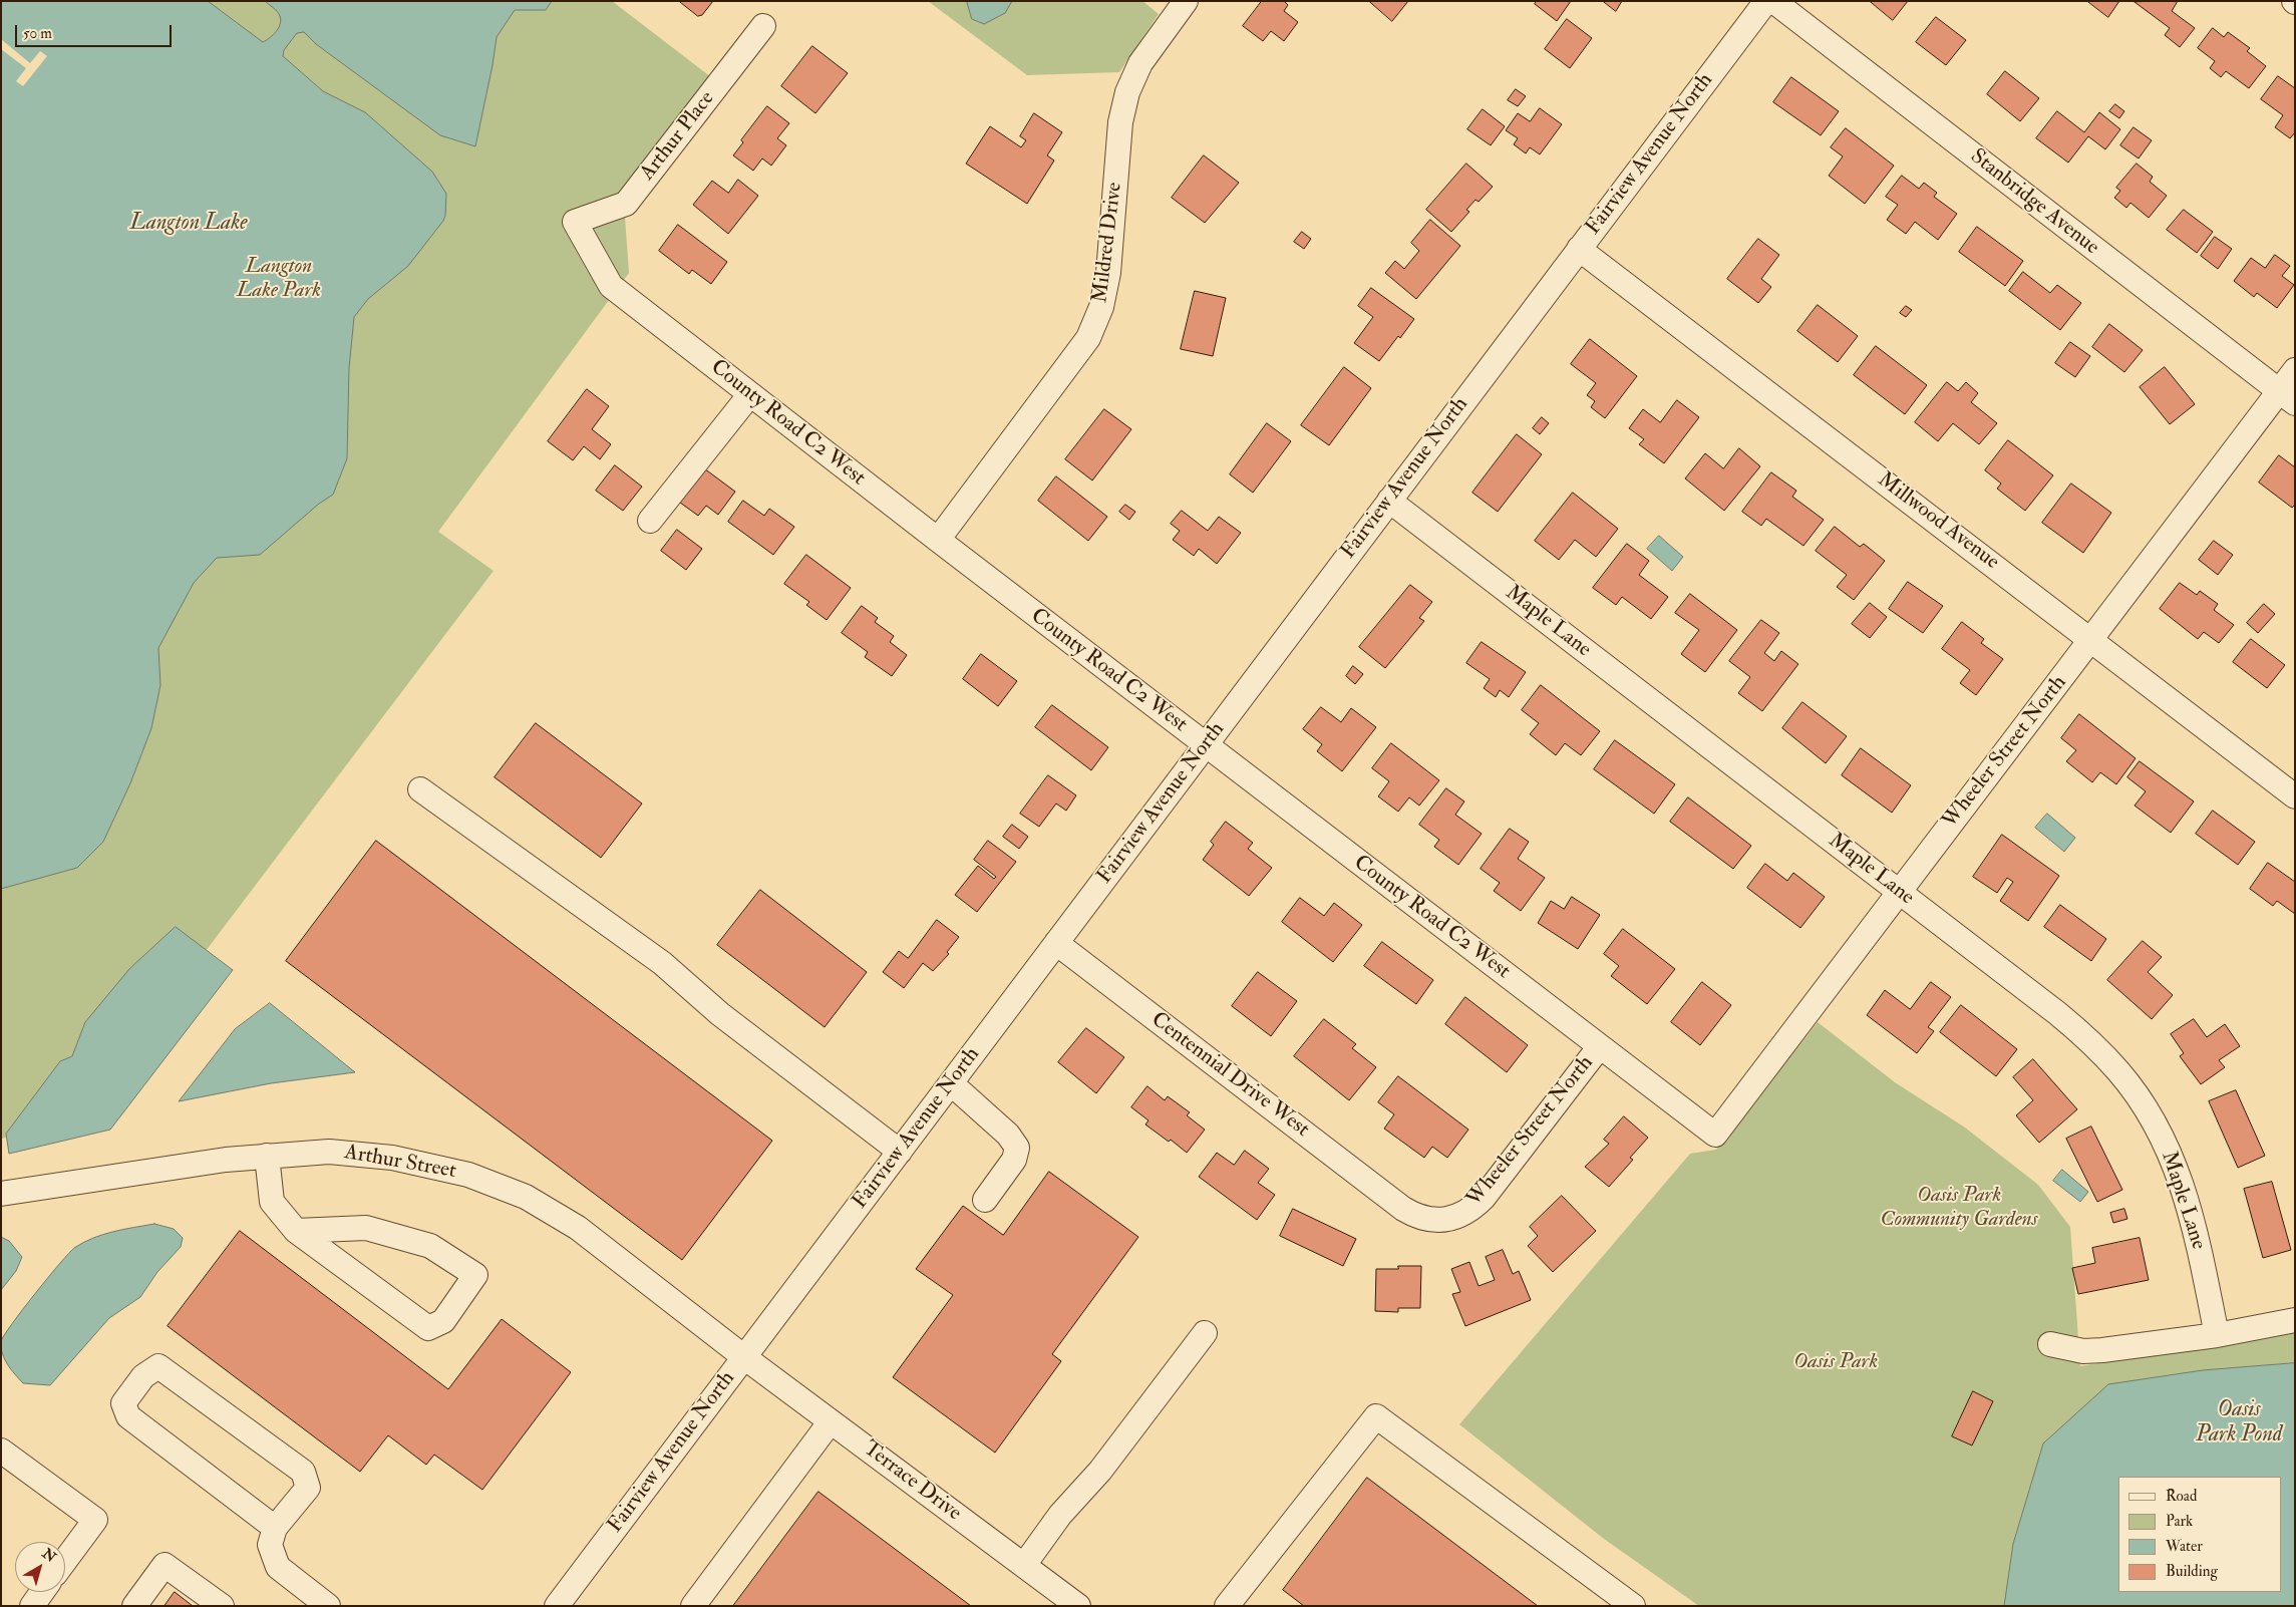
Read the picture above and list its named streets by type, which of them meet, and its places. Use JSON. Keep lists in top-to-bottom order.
{
  "streets": {
    "street": [
      "Arthur Place",
      "Fairview Avenue North",
      "Stanbridge Avenue",
      "Mildred Drive",
      "County Road C2 West",
      "Millwood Avenue",
      "Maple Lane",
      "Wheeler Street North",
      "Centennial Drive West",
      "Arthur Street",
      "Terrace Drive"
    ]
  },
  "crossings": [
    ["Arthur Place", "County Road C2 West"],
    ["Fairview Avenue North", "County Road C2 West"],
    ["Fairview Avenue North", "Millwood Avenue"],
    ["Fairview Avenue North", "Maple Lane"],
    ["Fairview Avenue North", "Centennial Drive West"],
    ["Fairview Avenue North", "Arthur Street"],
    ["Fairview Avenue North", "Terrace Drive"],
    ["Stanbridge Avenue", "Wheeler Street North"],
    ["Mildred Drive", "County Road C2 West"],
    ["County Road C2 West", "Wheeler Street North"],
    ["Millwood Avenue", "Wheeler Street North"],
    ["Maple Lane", "Wheeler Street North"],
    ["Wheeler Street North", "Centennial Drive West"],
    ["Arthur Street", "Terrace Drive"]
  ],
  "water": ["Langton Lake", "Oasis Park Pond"],
  "parks": ["Langton Lake Park", "Oasis Park Community Gardens", "Oasis Park"],
  "legend": [
    "Road",
    "Park",
    "Water",
    "Building"
  ],
  "scale_bar": "50 m",
  "north": "top right"
}
